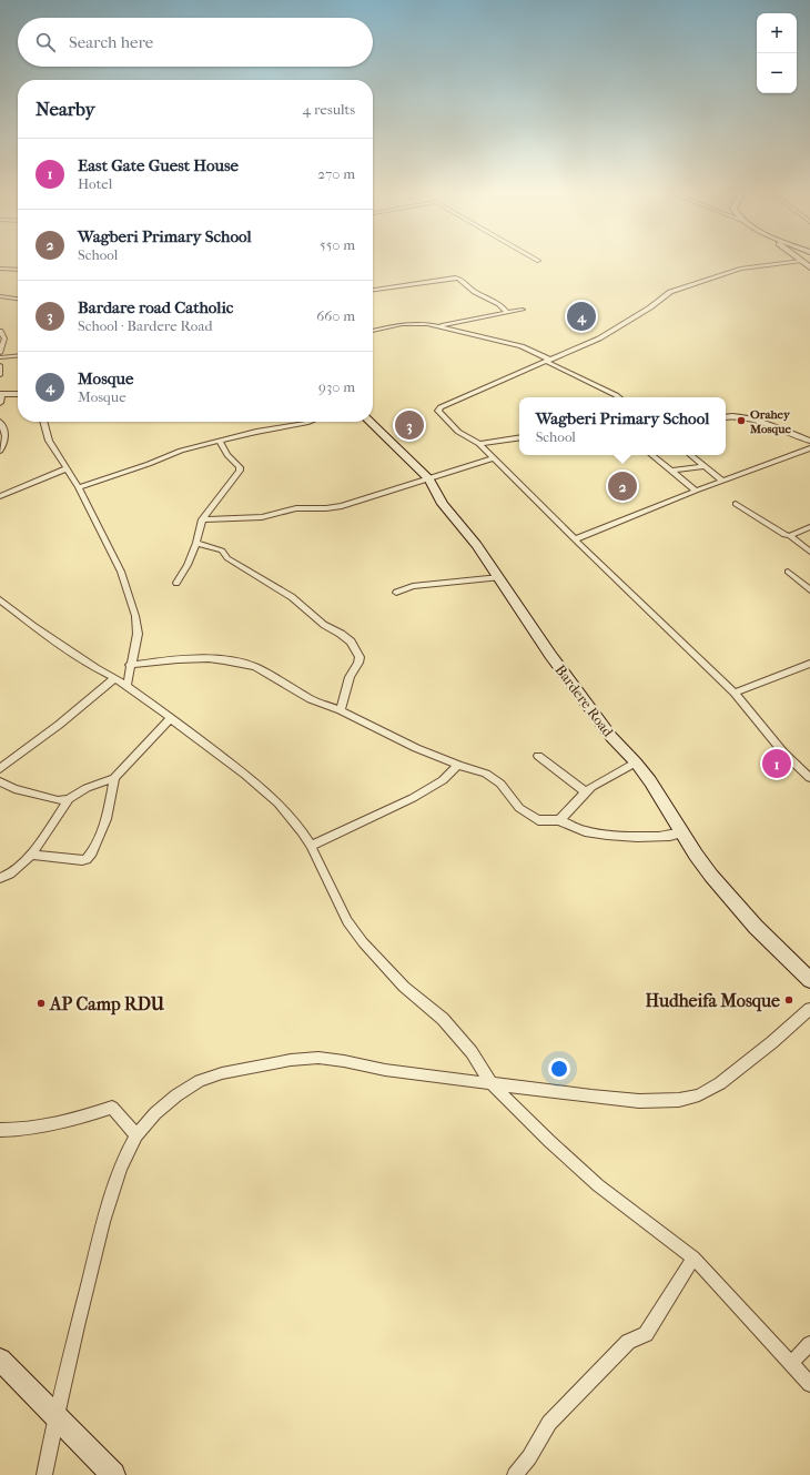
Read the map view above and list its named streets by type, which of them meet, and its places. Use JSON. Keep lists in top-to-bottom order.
{
  "streets": {
    "street": ["Bardere Road"]
  },
  "places": ["Orahey Mosque", "Hudheifa Mosque", "AP Camp RDU"],
  "page": {
    "map_buttons": ["+", "−"],
    "search": "Search here",
    "heading": ["Nearby", "4 results"],
    "list": [
      {
        "mark": "1",
        "name": "East Gate Guest House",
        "note": "Hotel",
        "value": "270 m"
      },
      {
        "mark": "2",
        "name": "Wagberi Primary School",
        "note": "School",
        "value": "550 m"
      },
      {
        "mark": "3",
        "name": "Bardare road Catholic",
        "note": "School · Bardere Road",
        "value": "660 m"
      },
      {
        "mark": "4",
        "name": "Mosque",
        "note": "Mosque",
        "value": "930 m"
      }
    ],
    "pins": [
      "4",
      "3",
      "2",
      "1"
    ],
    "popup": ["Wagberi Primary School", "School"]
  }
}
